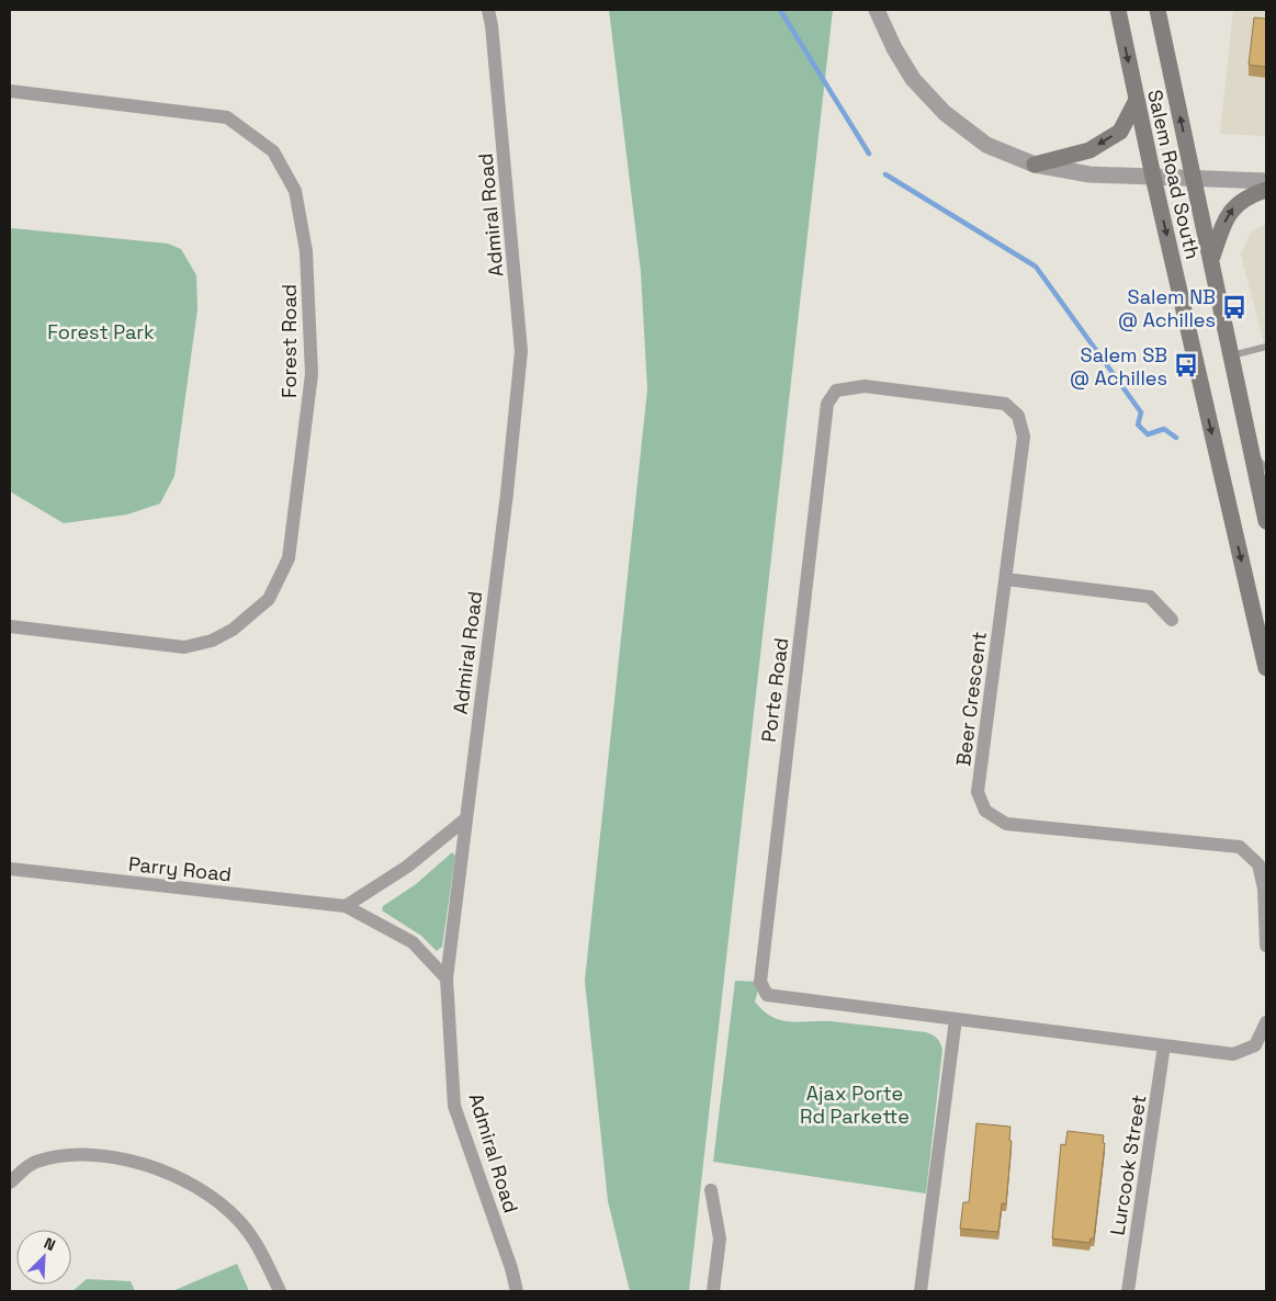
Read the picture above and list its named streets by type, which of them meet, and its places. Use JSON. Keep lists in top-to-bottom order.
{
  "streets": {
    "main road": ["Salem Road South"],
    "street": [
      "Admiral Road",
      "Forest Road",
      "Porte Road",
      "Beer Crescent",
      "Parry Road",
      "Lurcook Street"
    ]
  },
  "crossings": [
    ["Admiral Road", "Parry Road"],
    ["Porte Road", "Beer Crescent"]
  ],
  "parks": ["Forest Park", "Ajax Porte Rd Parkette"],
  "places": {
    "bus stop": ["Salem NB @ Achilles", "Salem SB @ Achilles"]
  },
  "north": "top right"
}
